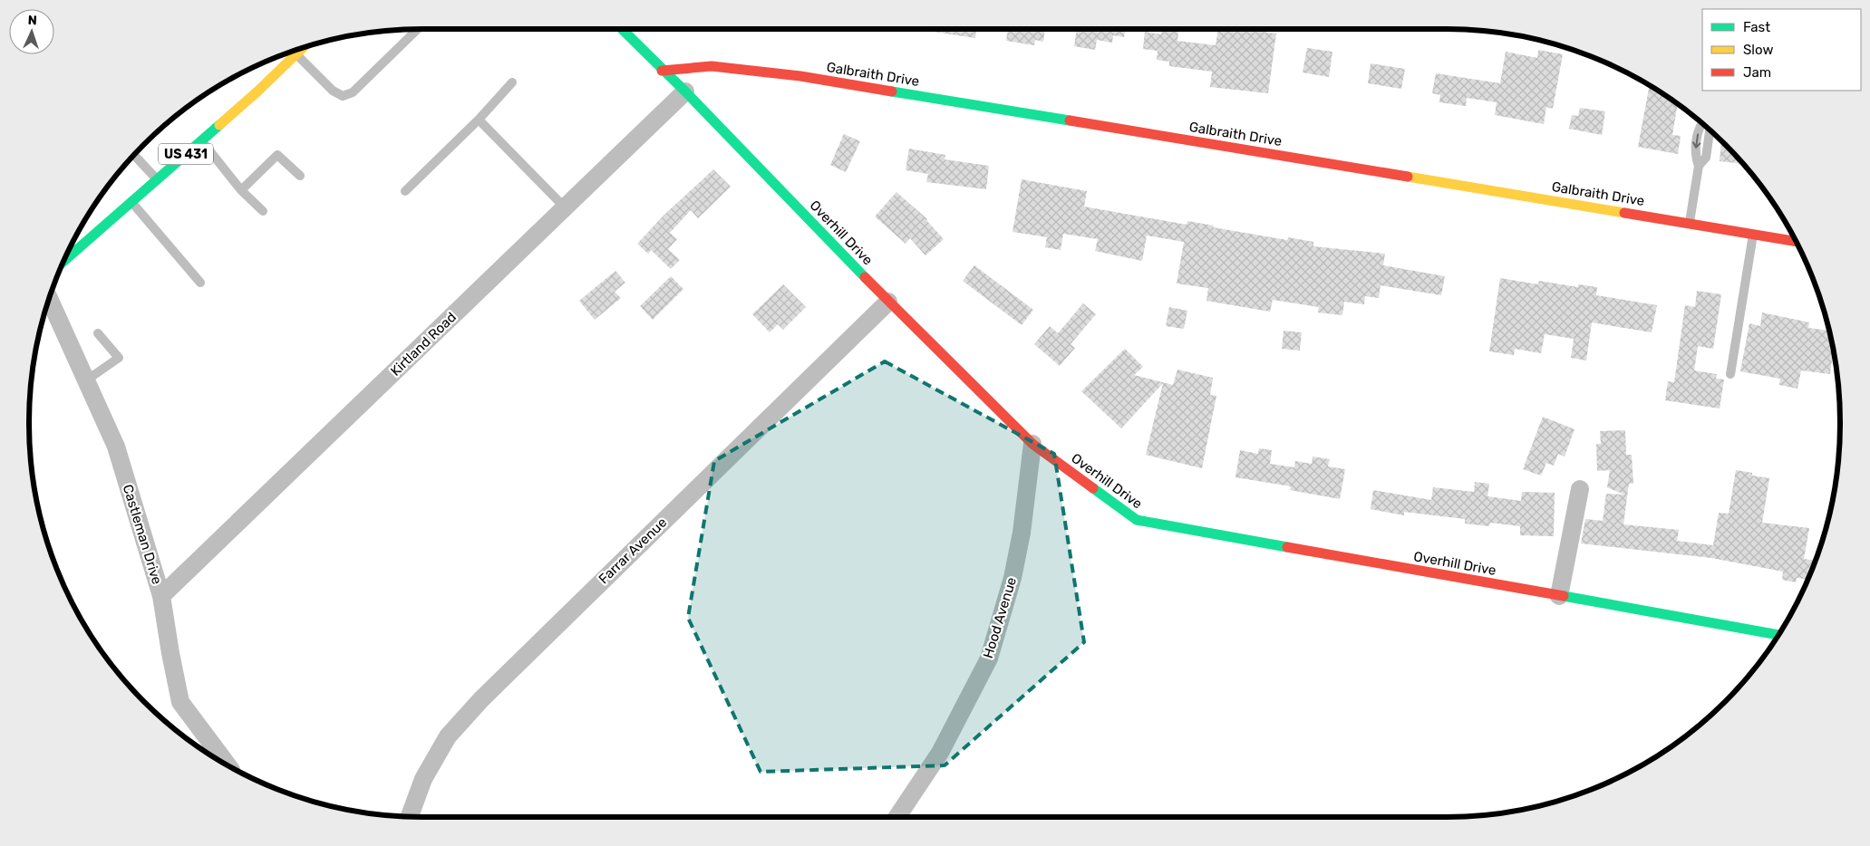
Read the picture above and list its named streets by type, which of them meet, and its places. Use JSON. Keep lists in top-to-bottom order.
{
  "streets": {
    "street": [
      "Galbraith Drive",
      "US 431",
      "Overhill Drive",
      "Kirtland Road",
      "Castleman Drive",
      "Farrar Avenue",
      "Hood Avenue"
    ]
  },
  "crossings": [
    ["Galbraith Drive", "Overhill Drive"],
    ["Overhill Drive", "Kirtland Road"],
    ["Overhill Drive", "Farrar Avenue"],
    ["Overhill Drive", "Hood Avenue"],
    ["Kirtland Road", "Castleman Drive"]
  ],
  "legend": ["Fast", "Slow", "Jam"],
  "north": "top"
}
